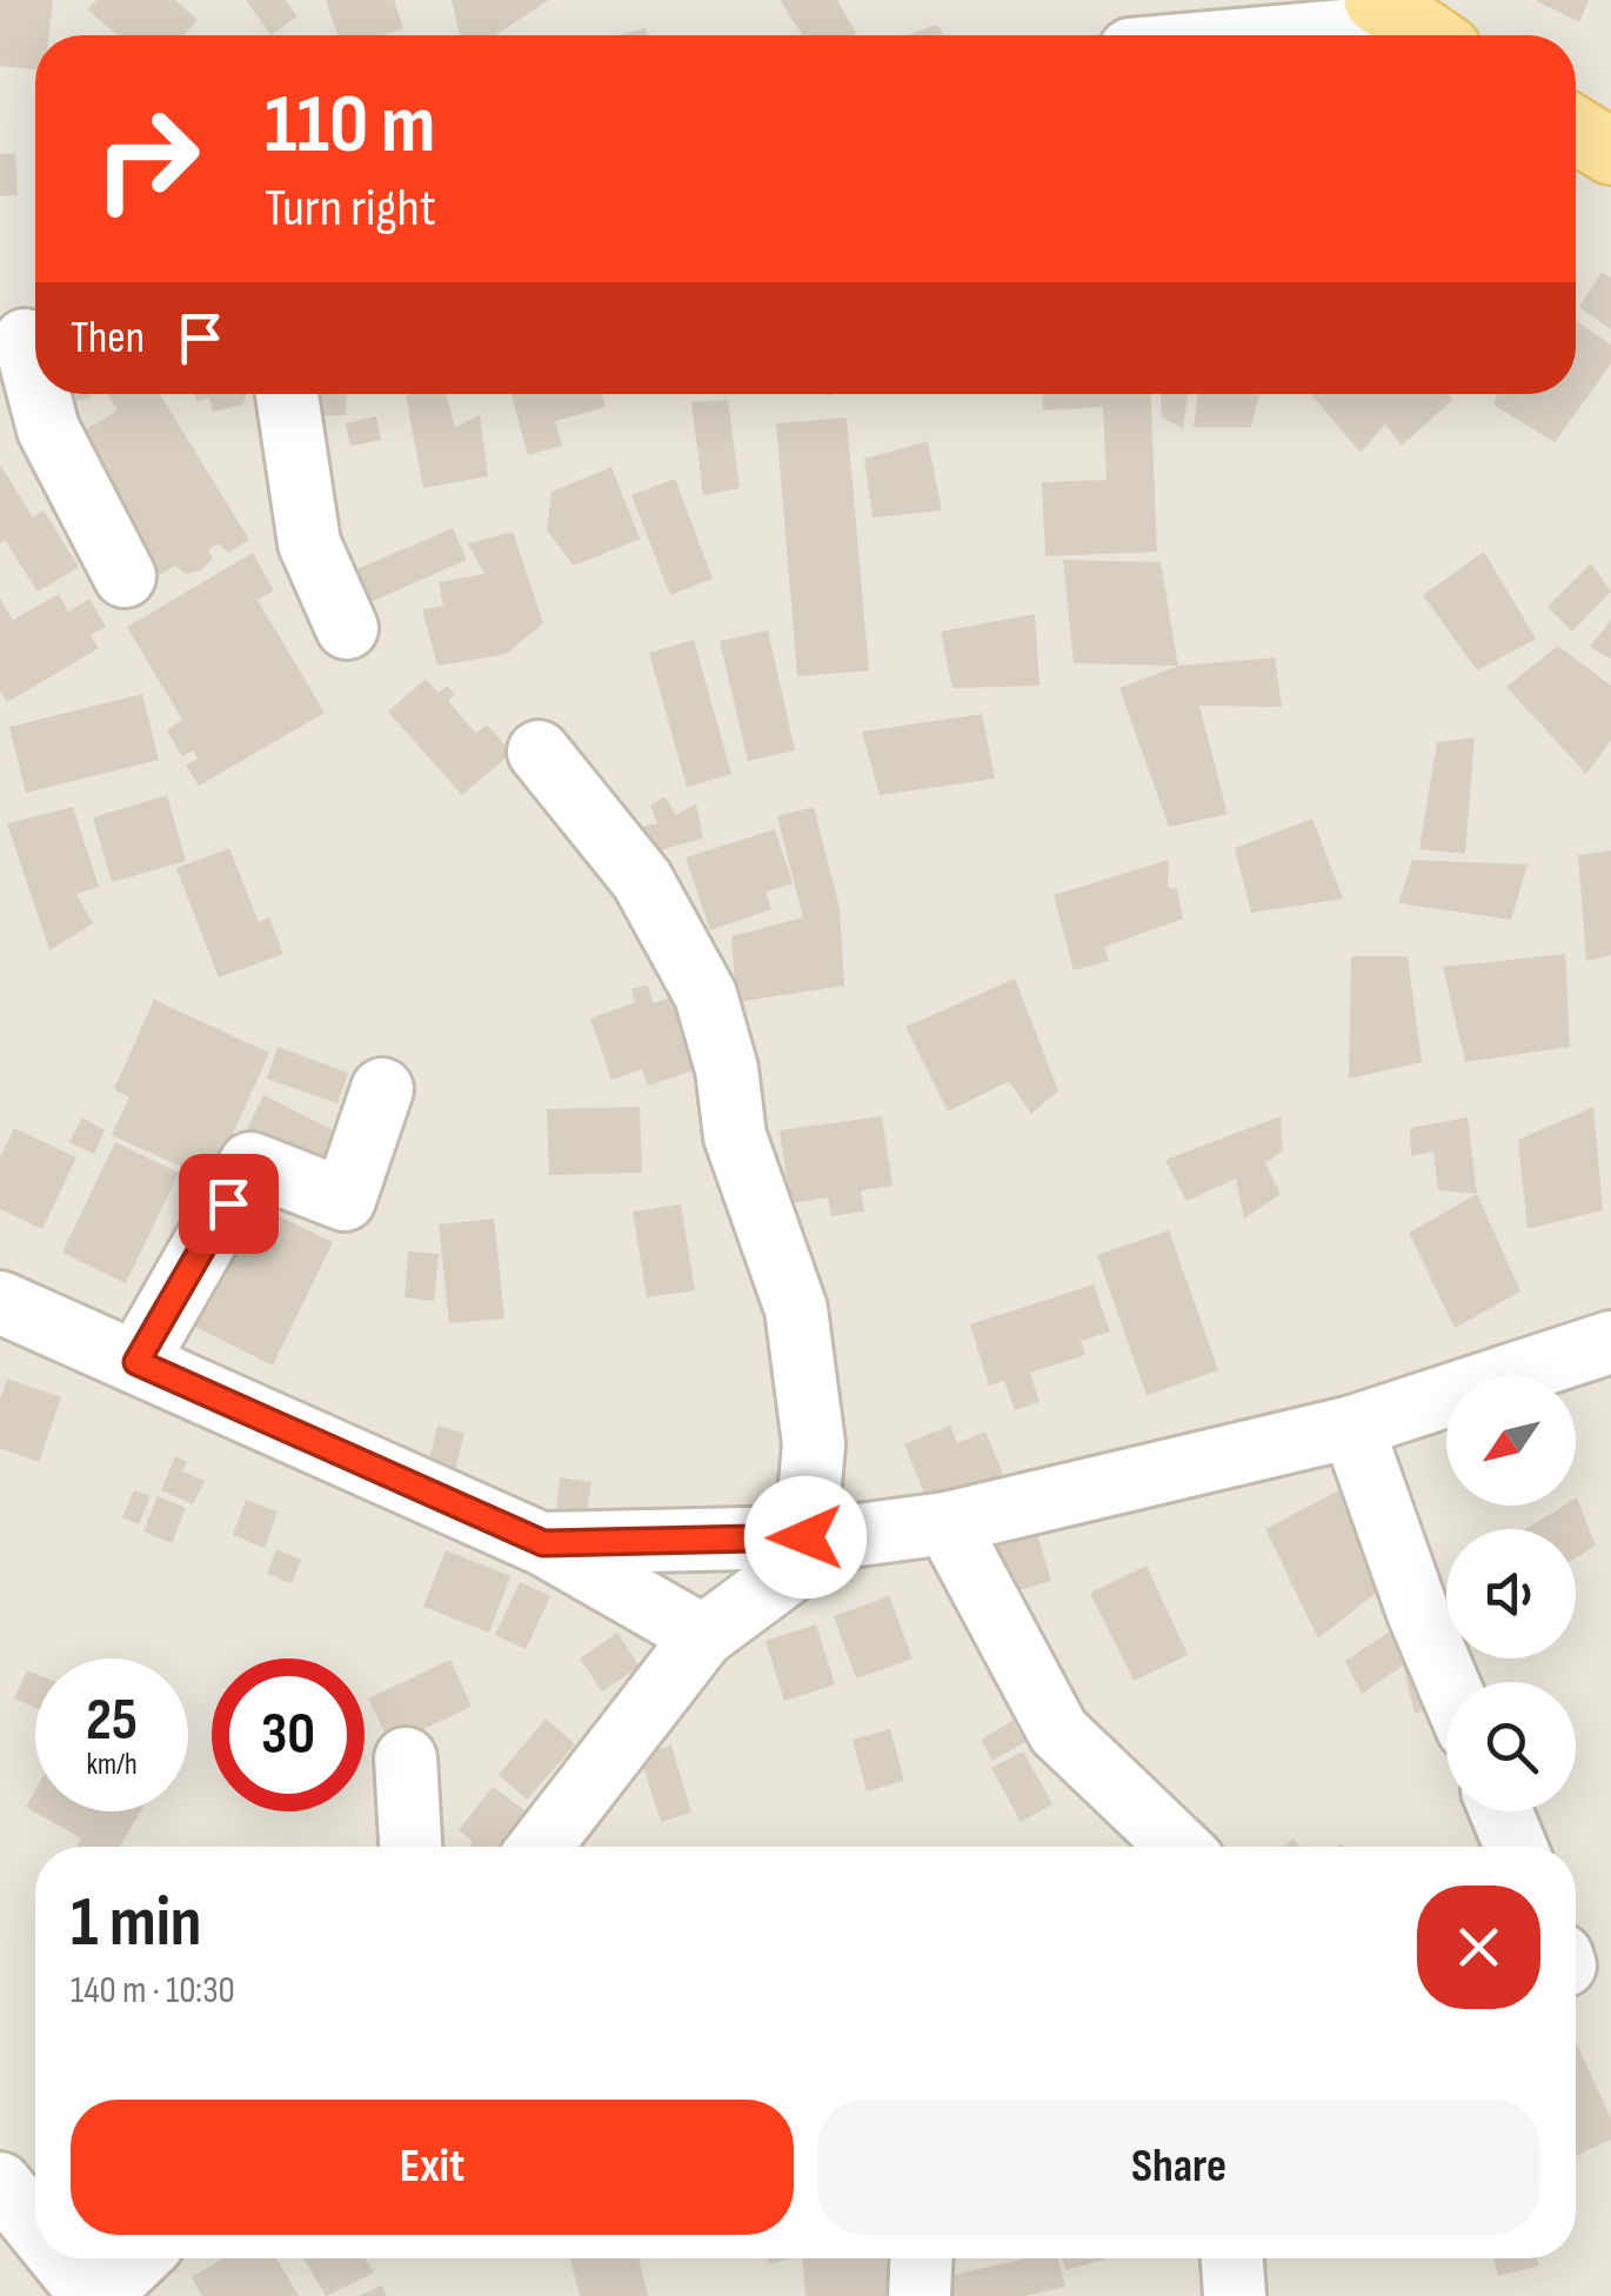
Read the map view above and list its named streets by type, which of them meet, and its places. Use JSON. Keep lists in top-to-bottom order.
{
  "north": "bottom left",
  "page": {
    "turn": ["110 m", "Turn right"],
    "then": "Then",
    "speed": "25 km/h",
    "limit": "30",
    "heading": ["1 min", "140 m · 10:30"],
    "buttons": ["Exit", "Share"]
  }
}
